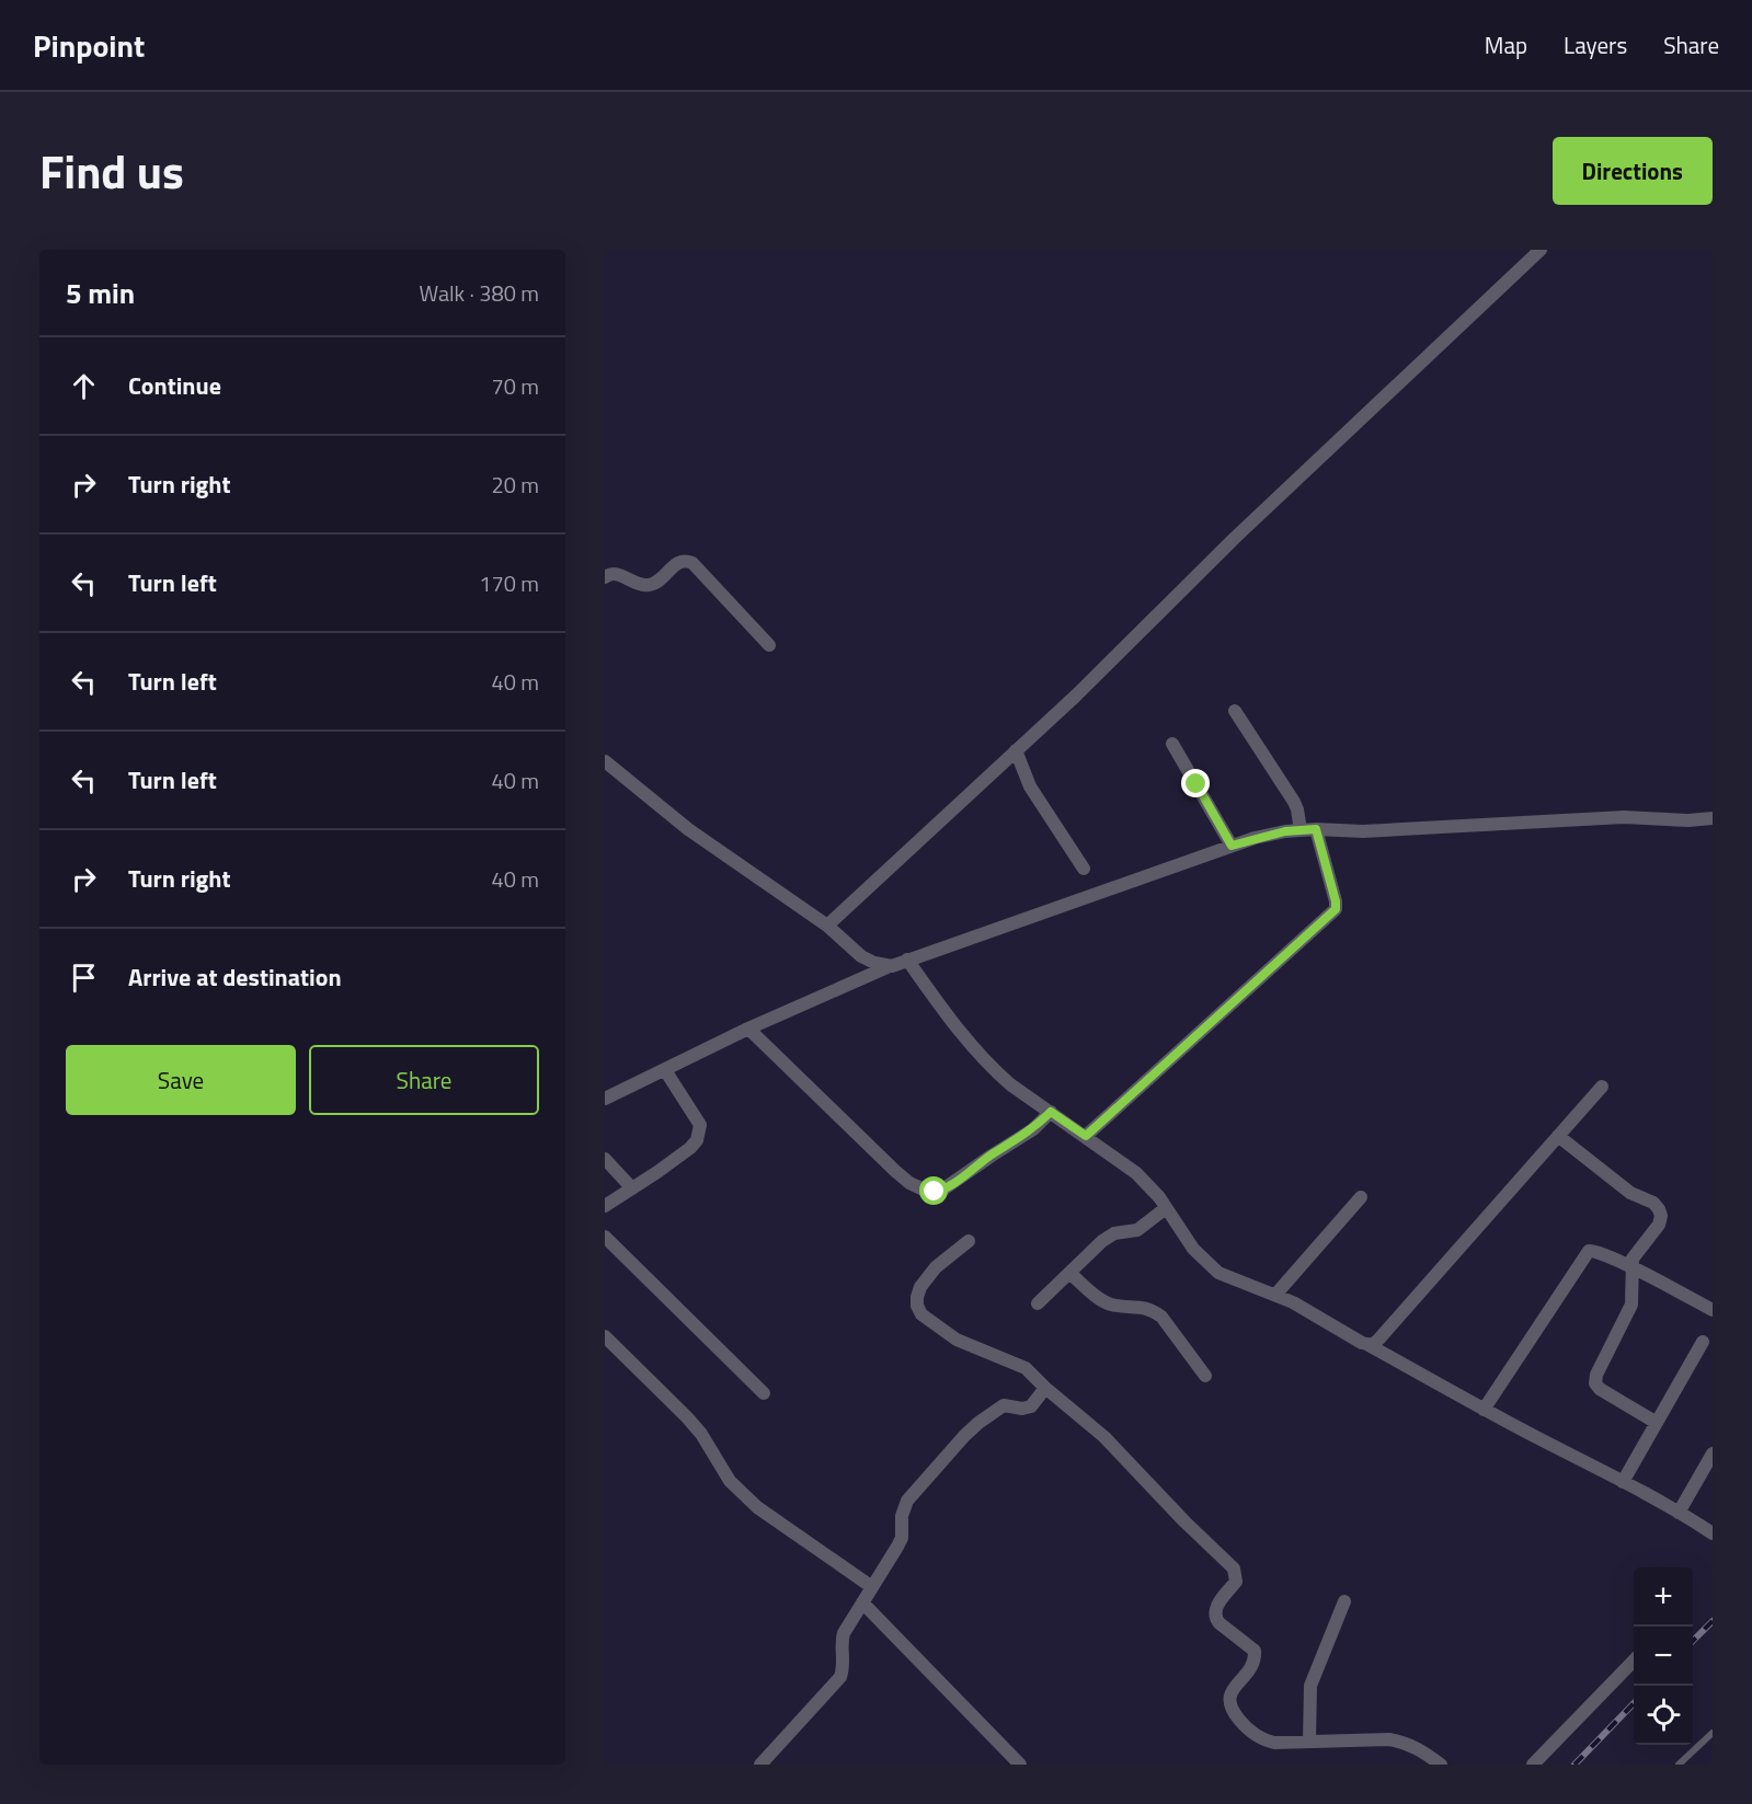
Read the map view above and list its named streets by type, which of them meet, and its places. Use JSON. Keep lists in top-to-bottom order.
{
  "page": {
    "header": "Pinpoint",
    "nav": ["Map", "Layers", "Share"],
    "title": "Find us",
    "buttons": [
      "Directions",
      ["Save", "Share"]
    ],
    "heading": ["5 min", "Walk · 380 m"],
    "list": [
      ["Continue", "70 m"],
      ["Turn right", "20 m"],
      ["Turn left", "170 m"],
      ["Turn left", "40 m"],
      ["Turn left", "40 m"],
      ["Turn right", "40 m"],
      "Arrive at destination"
    ],
    "map_buttons": ["+", "−"]
  }
}
